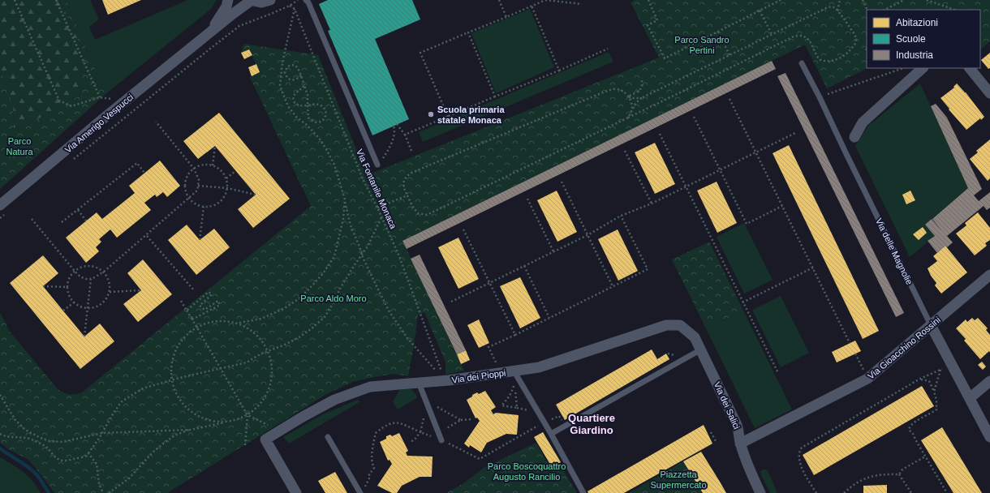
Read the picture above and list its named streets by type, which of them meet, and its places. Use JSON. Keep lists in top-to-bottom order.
{
  "streets": {
    "street": [
      "Via Amerigo Vespucci",
      "Via delle Magnolie",
      "Via Gioacchino Rossini",
      "Via dei Pioppi",
      "Via dei Salici"
    ],
    "path": ["Via Fontanile Monaca"]
  },
  "crossings": [
    ["Via Fontanile Monaca", "Via dei Pioppi"],
    ["Via delle Magnolie", "Via Gioacchino Rossini"],
    ["Via Gioacchino Rossini", "Via dei Salici"],
    ["Via dei Pioppi", "Via dei Salici"]
  ],
  "districts": ["Quartiere Giardino"],
  "parks": [
    "Parco Sandro Pertini",
    "Parco Natura",
    "Parco Aldo Moro",
    "Parco Boscoquattro Augusto Rancilio",
    "Piazzetta Supermercato"
  ],
  "places": ["Scuola primaria statale Monaca"],
  "legend": ["Abitazioni", "Scuole", "Industria"]
}
